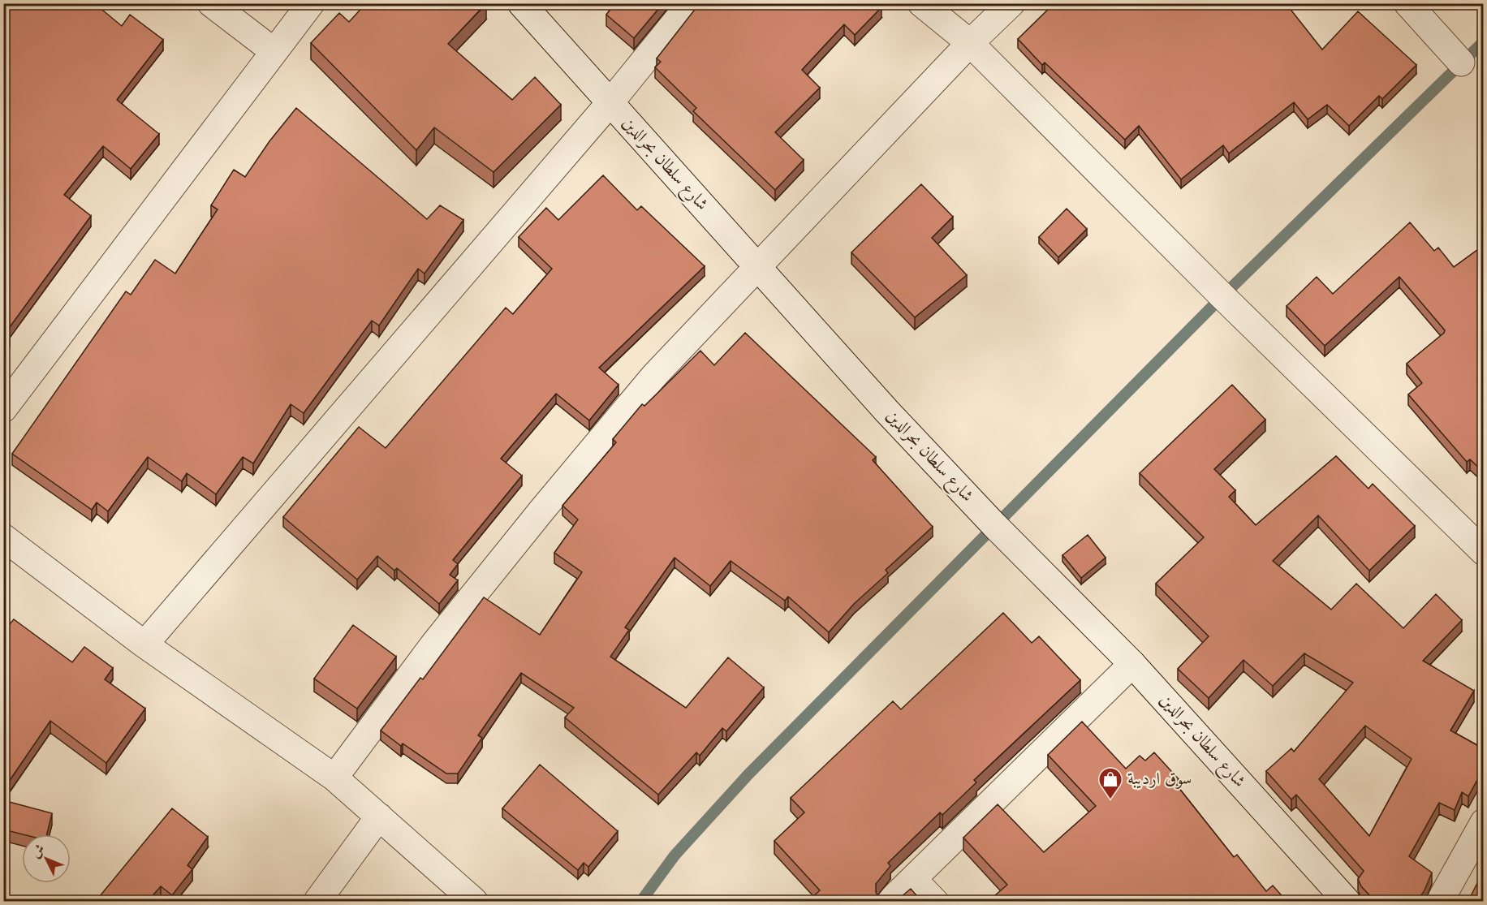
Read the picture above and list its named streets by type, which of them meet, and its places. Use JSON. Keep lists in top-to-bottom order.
{
  "streets": {
    "street": ["شارع سلطان بحرالدين"]
  },
  "places": {
    "shop": ["سوق ارديبة"]
  },
  "north": "top left"
}
